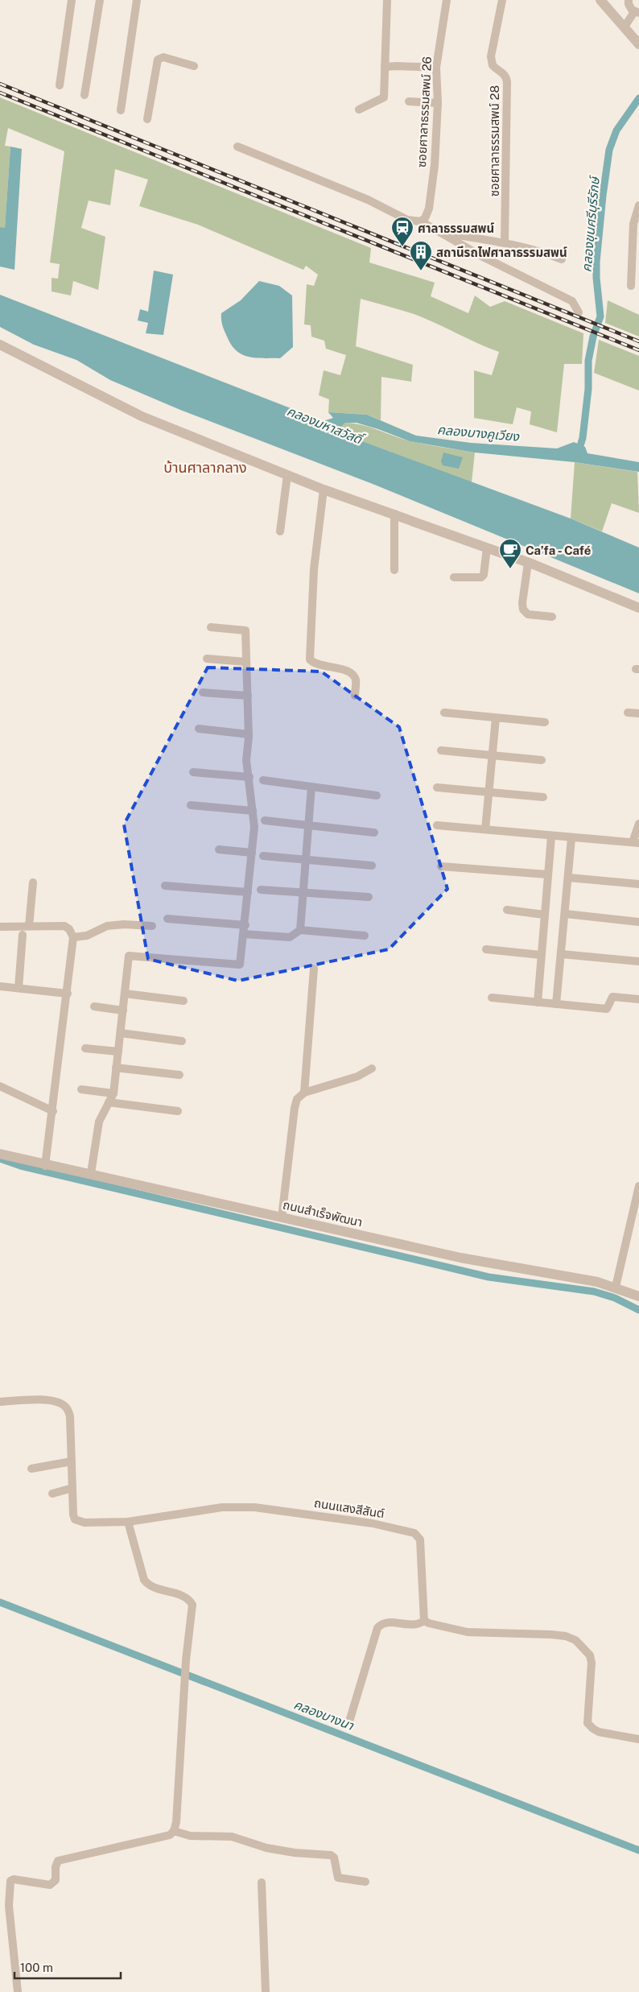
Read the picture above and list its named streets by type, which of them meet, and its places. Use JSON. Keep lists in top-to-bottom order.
{
  "streets": {
    "street": [
      "ซอยศาลาธรรมสพน์ 26",
      "ซอยศาลาธรรมสพน์ 28",
      "ถนนสำเร็จพัฒนา",
      "ถนนแสงสีสันต์"
    ]
  },
  "districts": ["บ้านศาลากลาง"],
  "water": [
    "คลองขุนศรีบุรีรักษ์",
    "คลองมหาสวัสดิ์",
    "คลองบางคูเวียง",
    "คลองบางนา"
  ],
  "places": {
    "station": ["ศาลาธรรมสพน์"],
    "building": ["สถานีรถไฟศาลาธรรมสพน์"],
    "cafe": ["Ca’fa - Café"]
  },
  "scale_bar": "100 m"
}
